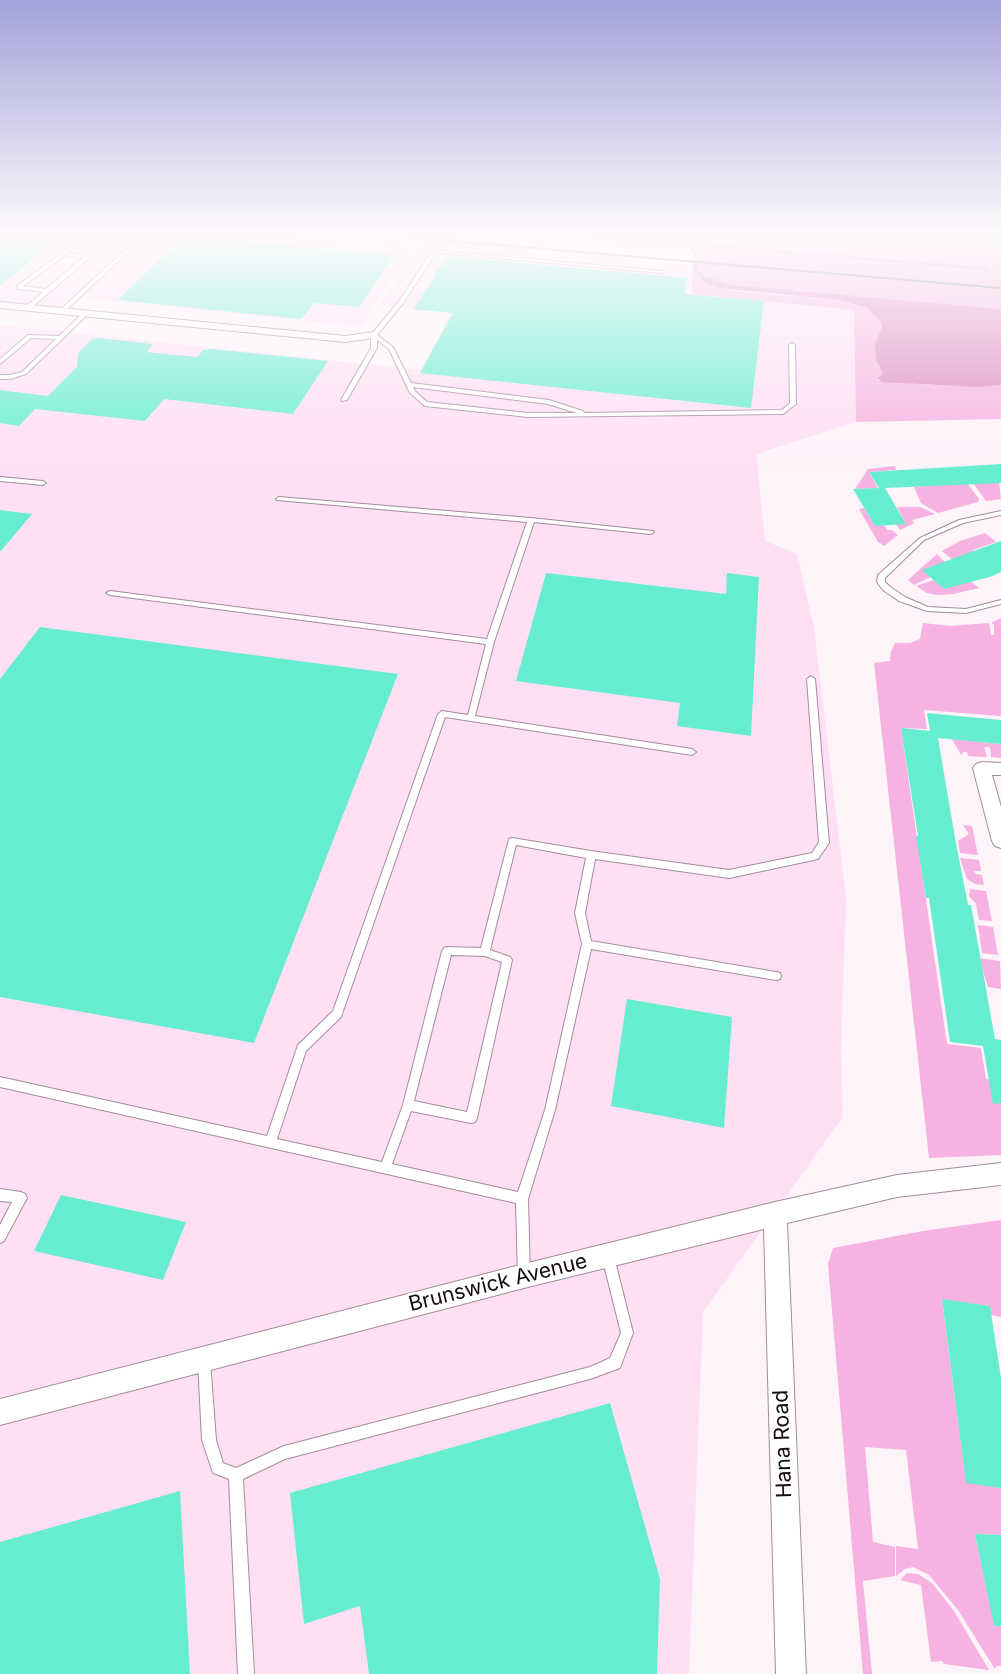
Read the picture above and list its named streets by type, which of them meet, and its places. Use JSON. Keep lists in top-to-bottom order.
{
  "streets": {
    "street": ["Brunswick Avenue", "Hana Road"]
  },
  "crossings": [
    ["Brunswick Avenue", "Hana Road"]
  ]
}
